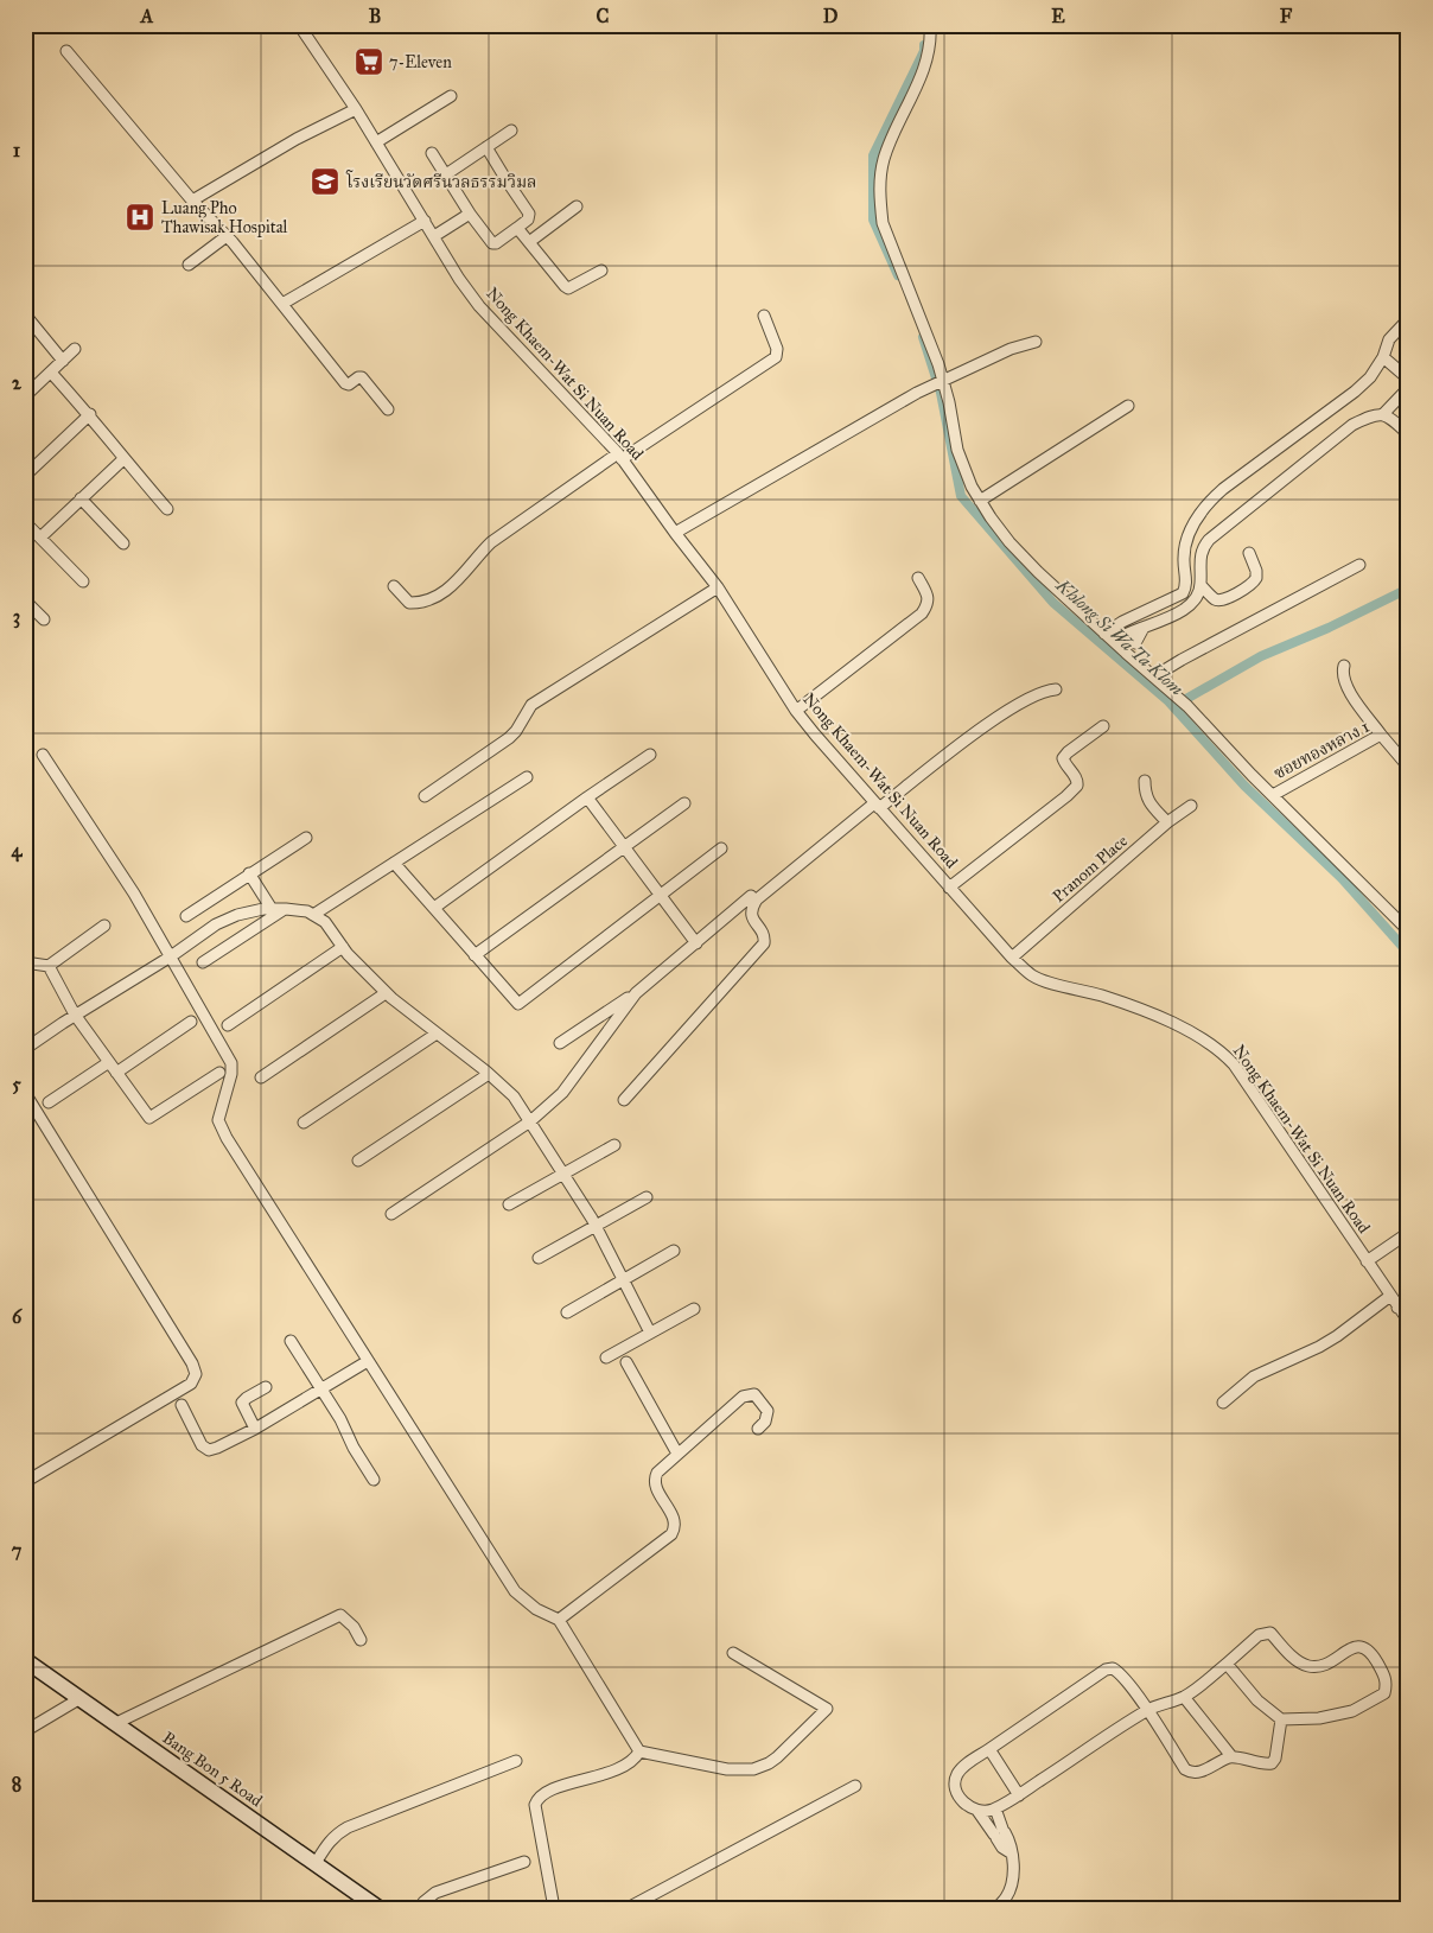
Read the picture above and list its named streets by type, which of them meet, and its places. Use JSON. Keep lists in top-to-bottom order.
{
  "streets": {
    "main road": ["Bang Bon 5 Road"],
    "street": ["Nong Khaem-Wat Si Nuan Road", "ซอยทองหลาง 1", "Pranom Place"]
  },
  "crossings": [
    ["Nong Khaem-Wat Si Nuan Road", "Pranom Place"]
  ],
  "water": ["Khlong Si Wa Ta Klom"],
  "places": {
    "supermarket": ["7-Eleven"],
    "school or university": ["โรงเรียนวัดศรีนวลธรรมวิมล"],
    "hospital": ["Luang Pho Thawisak Hospital"]
  },
  "grid": {
    "columns": [
      "A",
      "B",
      "C",
      "D",
      "E",
      "F"
    ],
    "rows": [
      "1",
      "2",
      "3",
      "4",
      "5",
      "6",
      "7",
      "8"
    ]
  }
}
